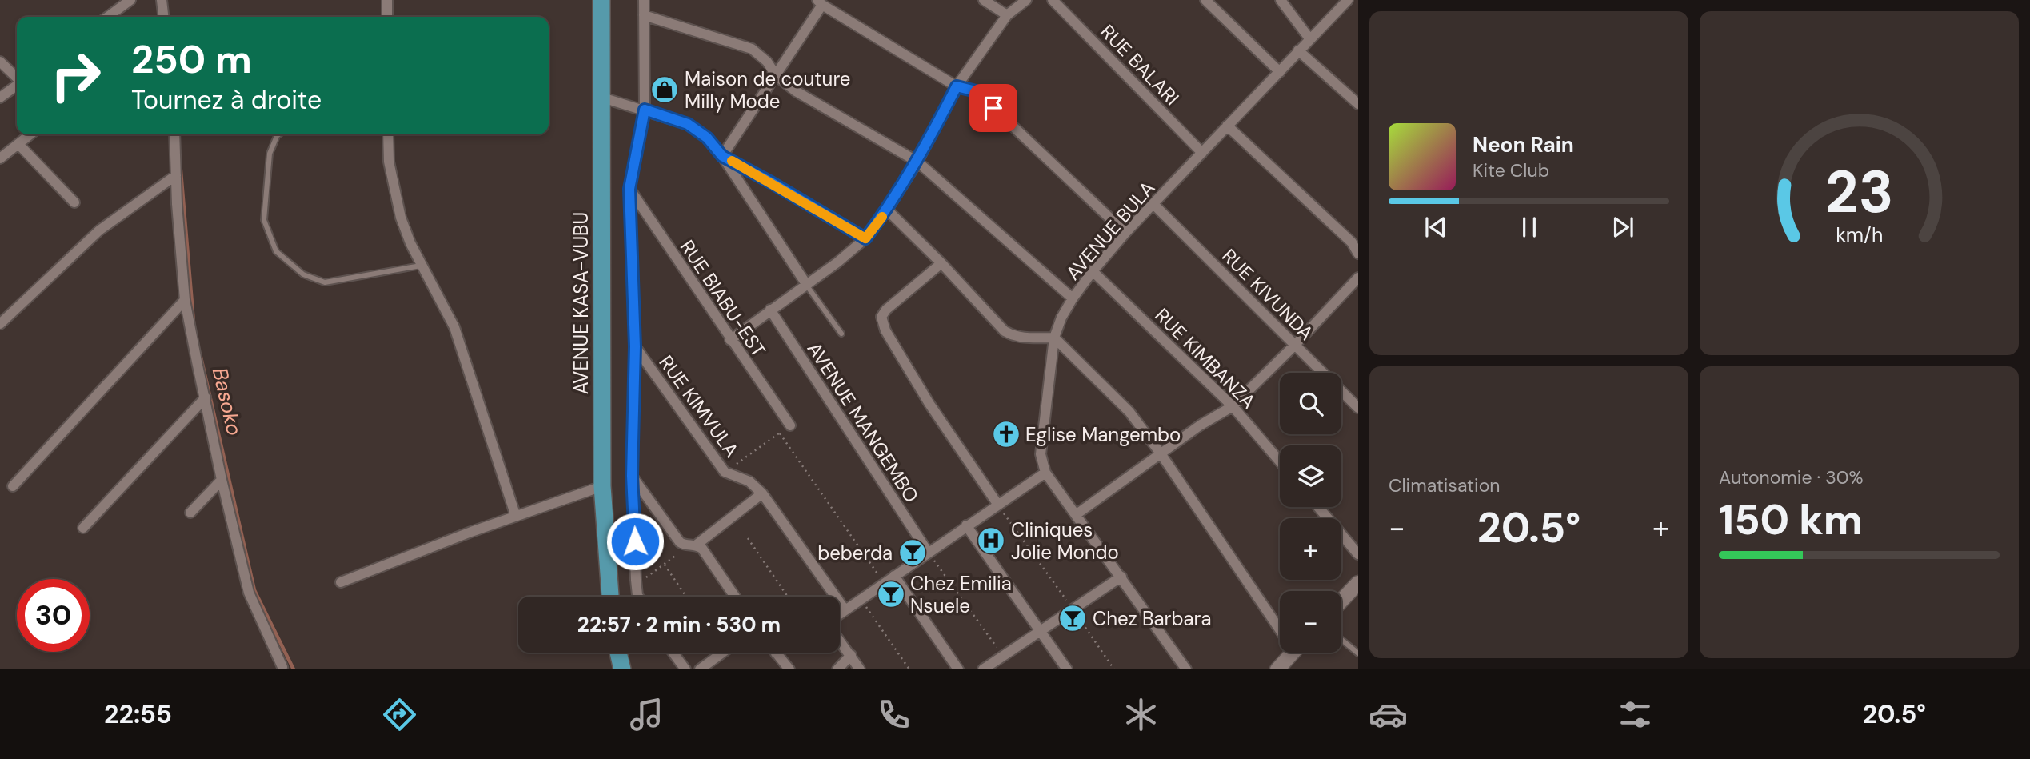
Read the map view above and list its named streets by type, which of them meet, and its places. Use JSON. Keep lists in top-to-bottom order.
{
  "streets": {
    "main road": ["AVENUE KASA-VUBU"],
    "street": [
      "RUE BALARI",
      "AVENUE BULA",
      "RUE KIVUNDA",
      "RUE BIABU-EST",
      "RUE KIMBANZA",
      "RUE KIMVULA",
      "AVENUE MANGEMBO"
    ]
  },
  "crossings": [
    ["RUE BALARI", "AVENUE BULA"],
    ["AVENUE BULA", "RUE KIVUNDA"],
    ["AVENUE BULA", "RUE KIMBANZA"]
  ],
  "water": ["Basoko"],
  "places": {
    "shop": ["Maison de couture Milly Mode"],
    "church": ["Eglise Mangembo"],
    "hospital": ["Cliniques Jolie Mondo"],
    "bar": ["beberda", "Chez Emilia Nsuele", "Chez Barbara"]
  },
  "page": {
    "turn": ["250 m", "Tournez à droite"],
    "song": ["Neon Rain", "Kite Club"],
    "tile": [
      "Climatisation",
      ["Autonomie · 30%", "150 km"]
    ],
    "map_buttons": ["+", "−"],
    "heat": ["−", "20.5°", "+"],
    "limit": "30",
    "trip": "22:57 · 2 min · 530 m",
    "tabs": ["22:55", "20.5°"],
    "gauge": ["23", "km/h"]
  }
}
